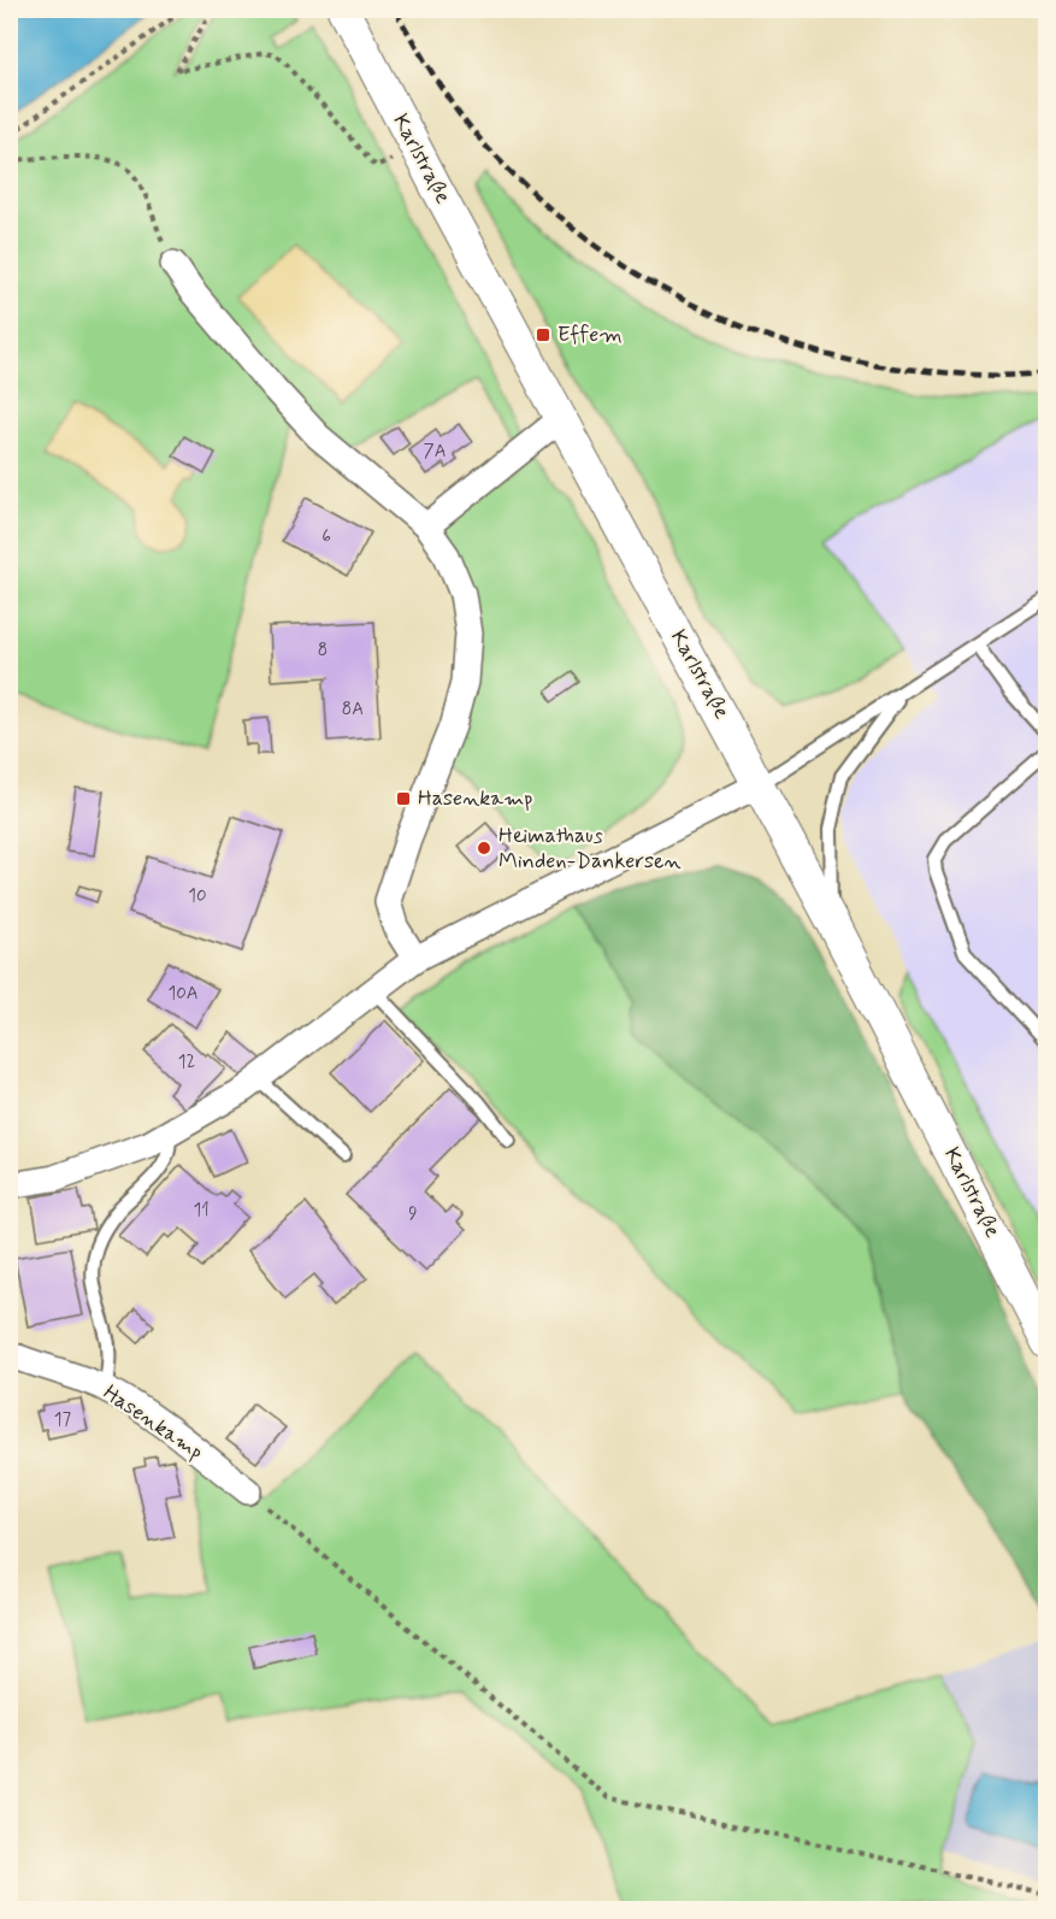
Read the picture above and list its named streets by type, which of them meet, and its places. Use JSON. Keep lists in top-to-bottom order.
{
  "streets": {
    "street": ["Karlstraße", "Hasenkamp"]
  },
  "places": {
    "transit": ["Effem", "Hasenkamp"],
    "other": ["Heimathaus Minden-Dankersen"]
  },
  "house_numbers": [
    "7A",
    "6",
    "8",
    "8A",
    "10",
    "10A",
    "12",
    "11",
    "9",
    "17"
  ]
}
